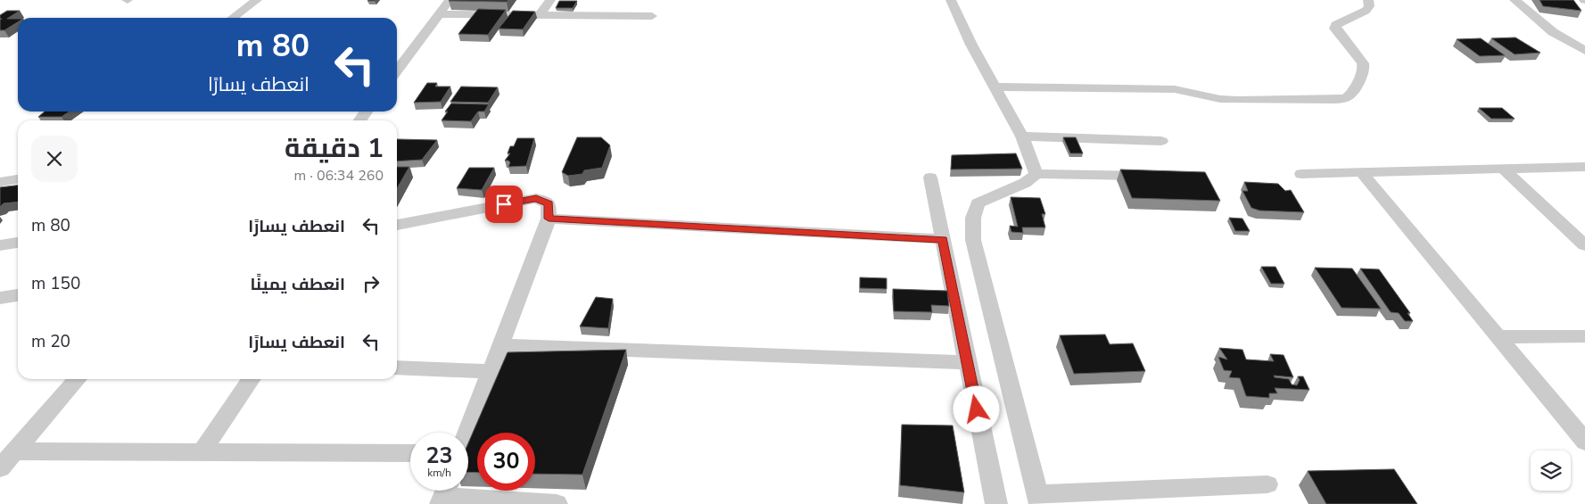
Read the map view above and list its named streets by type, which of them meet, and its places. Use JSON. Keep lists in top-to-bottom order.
{
  "page": {
    "turn": ["80 m", "انعطف يسارًا"],
    "heading": ["1 دقيقة", "260 m · 06:34"],
    "list": [
      {
        "name": "انعطف يسارًا",
        "value": "80 m"
      },
      {
        "name": "انعطف يمينًا",
        "value": "150 m"
      },
      {
        "name": "انعطف يسارًا",
        "value": "20 m"
      }
    ],
    "speed": "23 km/h",
    "limit": "30"
  }
}
